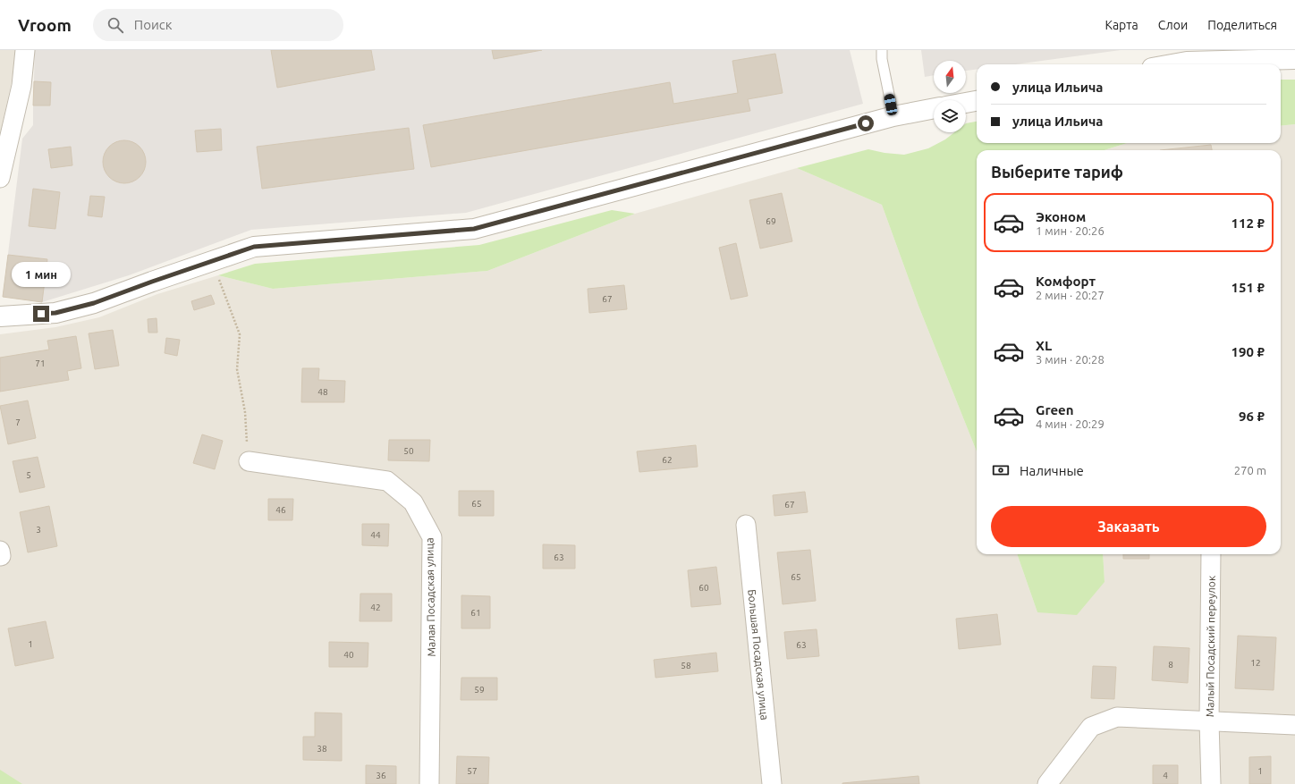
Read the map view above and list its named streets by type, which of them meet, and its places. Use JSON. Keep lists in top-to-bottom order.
{
  "streets": {
    "street": ["Малая Посадская улица", "Малый Посадский переулок", "Большая Посадская улица"]
  },
  "house_numbers": [
    "69",
    "67",
    "71",
    "48",
    "7",
    "50",
    "62",
    "5",
    "65",
    "67",
    "46",
    "3",
    "44",
    "63",
    "65",
    "60",
    "42",
    "61",
    "1",
    "63",
    "40",
    "12",
    "8",
    "58",
    "59",
    "38",
    "57",
    "1",
    "36",
    "4"
  ],
  "north": "top",
  "page": {
    "header": "Vroom",
    "search": "Поиск",
    "nav": ["Карта", "Слои", "Поделиться"],
    "banner": ["улица Ильича", "улица Ильича"],
    "heading": "Выберите тариф",
    "list": [
      {
        "name": "Эконом",
        "note": "1 мин · 20:26",
        "value": "112 ₽"
      },
      {
        "name": "Комфорт",
        "note": "2 мин · 20:27",
        "value": "151 ₽"
      },
      {
        "name": "XL",
        "note": "3 мин · 20:28",
        "value": "190 ₽"
      },
      {
        "name": "Green",
        "note": "4 мин · 20:29",
        "value": "96 ₽"
      }
    ],
    "bubble": "1 мин",
    "pay": ["Наличные", "270 m"],
    "buttons": "Заказать"
  }
}
